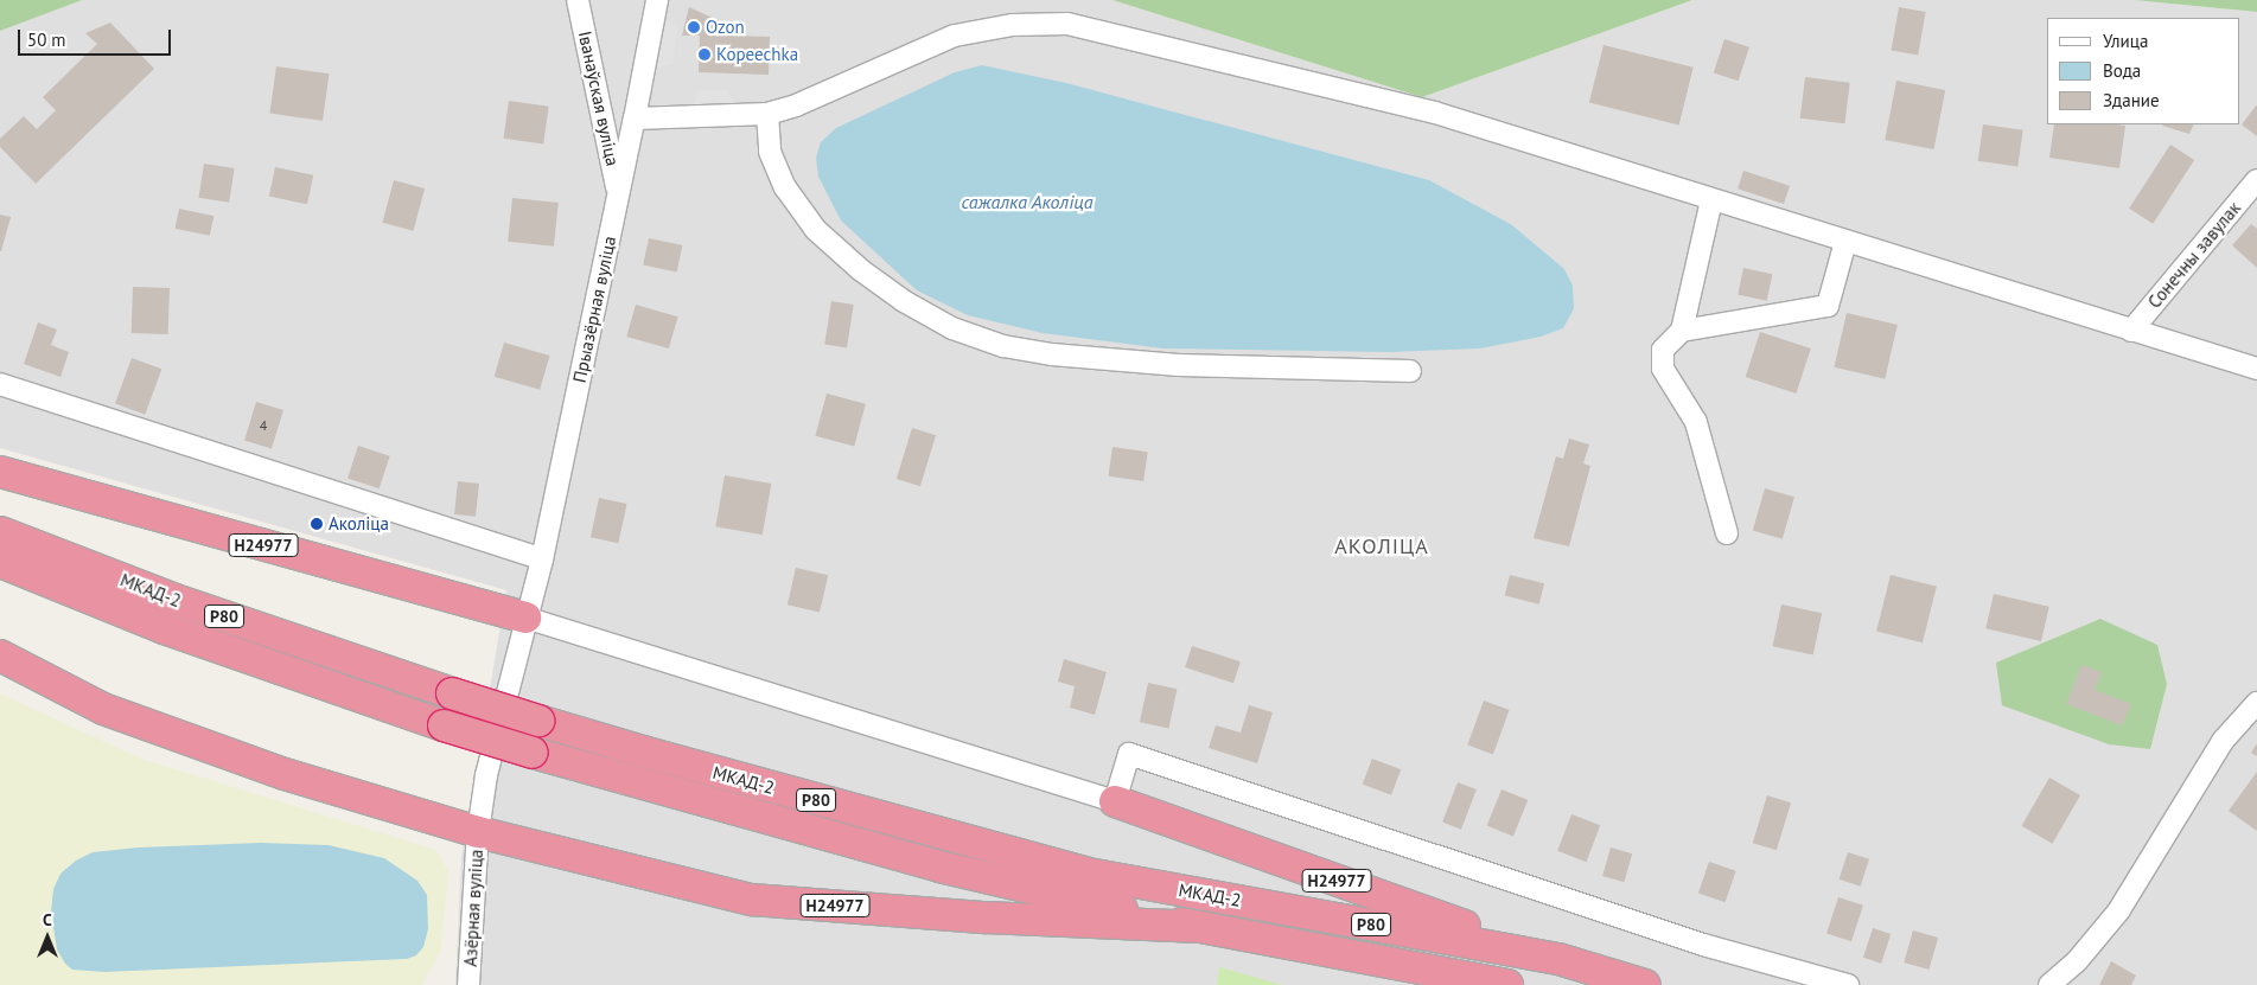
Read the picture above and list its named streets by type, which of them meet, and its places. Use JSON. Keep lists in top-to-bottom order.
{
  "streets": {
    "highway": ["Н24977", "МКАД-2", "Р80"],
    "street": [
      "Іванаўская вуліца",
      "Сонечны завулак",
      "Прыазёрная вуліца",
      "Азёрная вуліца"
    ]
  },
  "crossings": [
    ["Іванаўская вуліца", "Прыазёрная вуліца"],
    ["Прыазёрная вуліца", "Н24977"],
    ["Прыазёрная вуліца", "Азёрная вуліца"],
    ["Н24977", "МКАД-2"],
    ["Н24977", "Р80"],
    ["Н24977", "Азёрная вуліца"]
  ],
  "districts": ["АКОЛІЦА"],
  "water": ["сажалка Аколіца"],
  "places": ["Ozon", "Kopeechka", "Аколіца"],
  "house_numbers": ["4"],
  "legend": ["Улица", "Вода", "Здание"],
  "scale_bar": "50 m",
  "north": "top"
}
